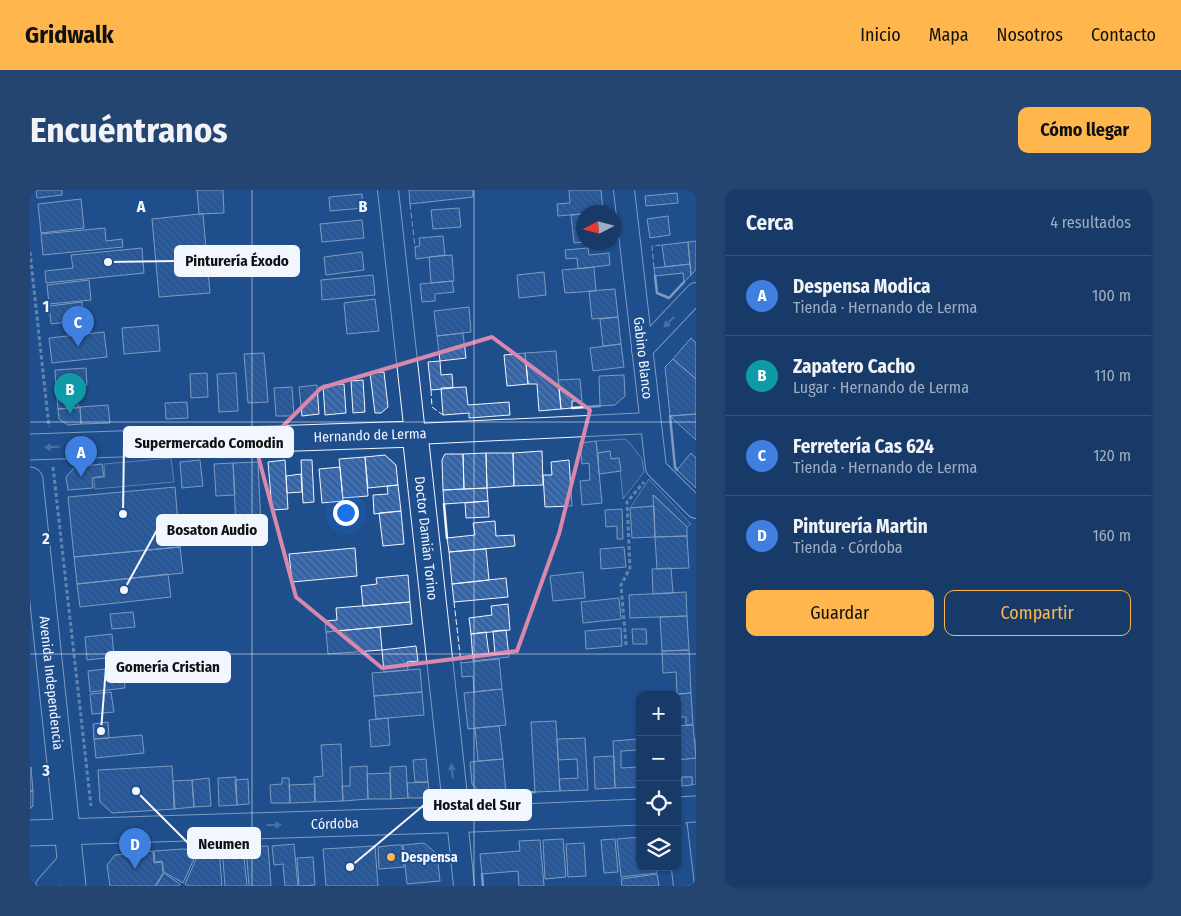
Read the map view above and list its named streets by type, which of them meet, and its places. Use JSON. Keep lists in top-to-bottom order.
{
  "streets": {
    "main road": [
      "Hernando de Lerma",
      "Doctor Damián Torino",
      "Avenida Independencia",
      "Córdoba"
    ],
    "street": ["Gabino Blanco"]
  },
  "crossings": [
    ["Gabino Blanco", "Hernando de Lerma"],
    ["Hernando de Lerma", "Doctor Damián Torino"],
    ["Doctor Damián Torino", "Córdoba"],
    ["Avenida Independencia", "Córdoba"]
  ],
  "one_way": ["Hernando de Lerma", "Doctor Damián Torino", "Córdoba"],
  "places": [
    "Pinturería Éxodo",
    "Supermercado Comodin",
    "Bosaton Audio",
    "Gomería Cristian",
    "Neumen",
    "Despensa",
    "Hostal del Sur"
  ],
  "north": "left",
  "page": {
    "header": "Gridwalk",
    "nav": [
      "Inicio",
      "Mapa",
      "Nosotros",
      "Contacto"
    ],
    "buttons": [
      "Cómo llegar",
      ["Guardar", "Compartir"]
    ],
    "title": "Encuéntranos",
    "heading": ["Cerca", "4 resultados"],
    "list": [
      {
        "mark": "A",
        "name": "Despensa Modica",
        "note": "Tienda · Hernando de Lerma",
        "value": "100 m"
      },
      {
        "mark": "B",
        "name": "Zapatero Cacho",
        "note": "Lugar · Hernando de Lerma",
        "value": "110 m"
      },
      {
        "mark": "C",
        "name": "Ferretería Cas 624",
        "note": "Tienda · Hernando de Lerma",
        "value": "120 m"
      },
      {
        "mark": "D",
        "name": "Pinturería Martin",
        "note": "Tienda · Córdoba",
        "value": "160 m"
      }
    ],
    "pins": [
      "C",
      "B",
      "A",
      "D"
    ],
    "map_buttons": ["+", "−"]
  },
  "grid": {
    "columns": ["A", "B"],
    "rows": ["1", "2", "3"]
  }
}
